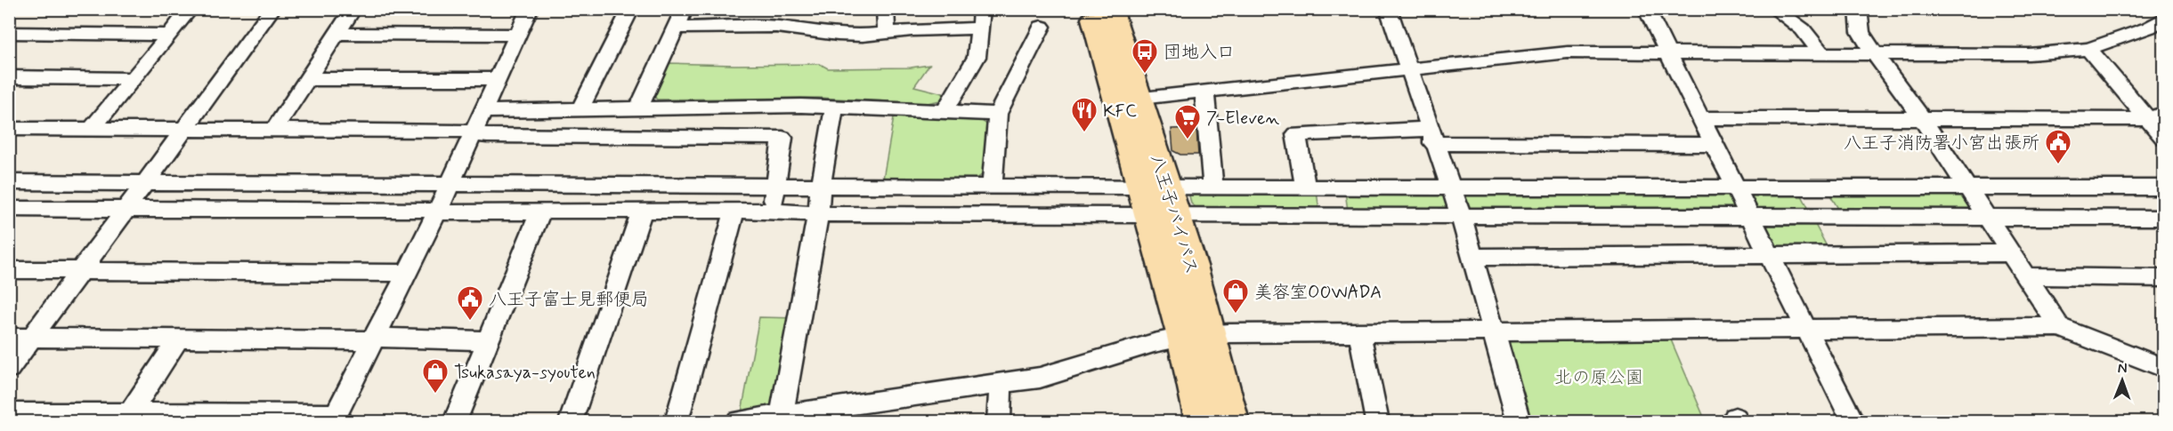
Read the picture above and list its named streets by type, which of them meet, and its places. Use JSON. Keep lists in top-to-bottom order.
{
  "streets": {
    "highway": ["八王子バイパス"]
  },
  "parks": ["北の原公園"],
  "places": {
    "bus stop": ["団地入口"],
    "restaurant": ["KFC"],
    "supermarket": ["7-Eleven"],
    "public building": ["八王子消防署小宮出張所", "八王子富士見郵便局"],
    "shop": ["美容室OOWADA", "Tsukasaya-syouten"]
  },
  "north": "top"
}
